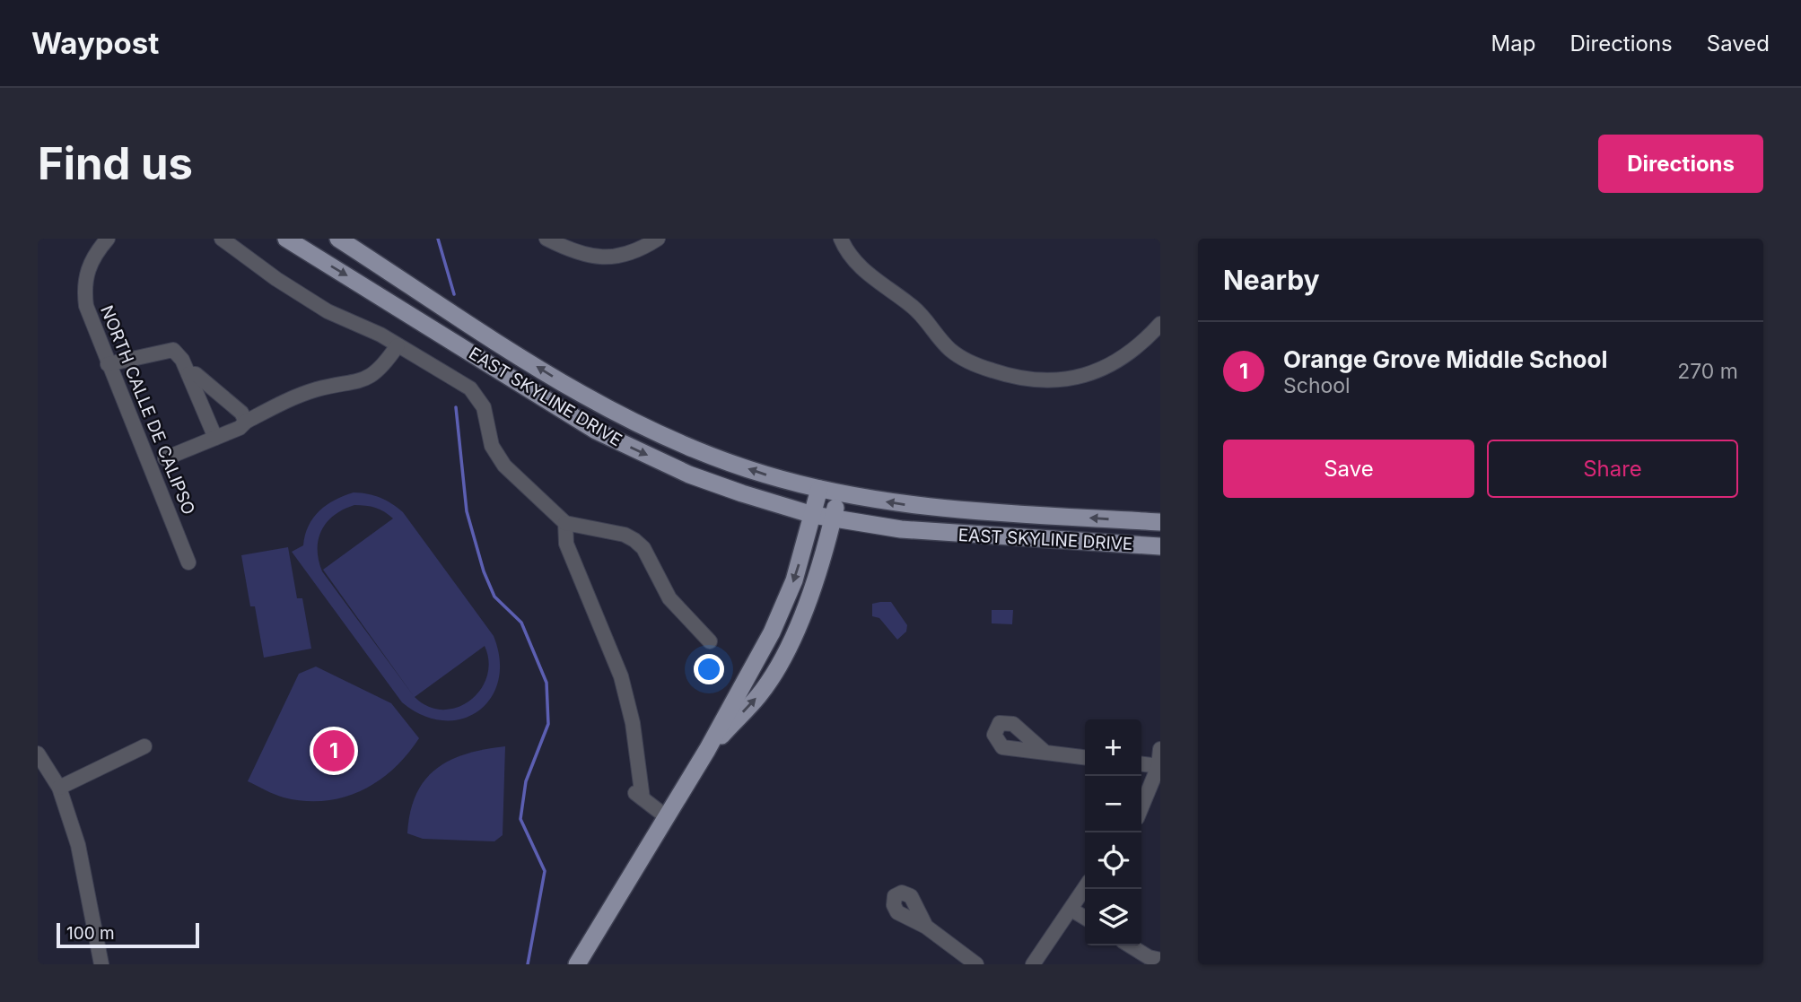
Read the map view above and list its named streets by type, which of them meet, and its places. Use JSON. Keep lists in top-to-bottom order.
{
  "streets": {
    "main road": ["EAST SKYLINE DRIVE"],
    "street": ["NORTH CALLE DE CALIPSO"]
  },
  "scale_bar": "100 m",
  "page": {
    "header": "Waypost",
    "nav": ["Map", "Directions", "Saved"],
    "buttons": [
      "Directions",
      ["Save", "Share"]
    ],
    "title": "Find us",
    "heading": "Nearby",
    "list": [
      {
        "mark": "1",
        "name": "Orange Grove Middle School",
        "note": "School",
        "value": "270 m"
      }
    ],
    "map_buttons": ["+", "−"],
    "pins": "1",
    "scale": "100 m"
  }
}
